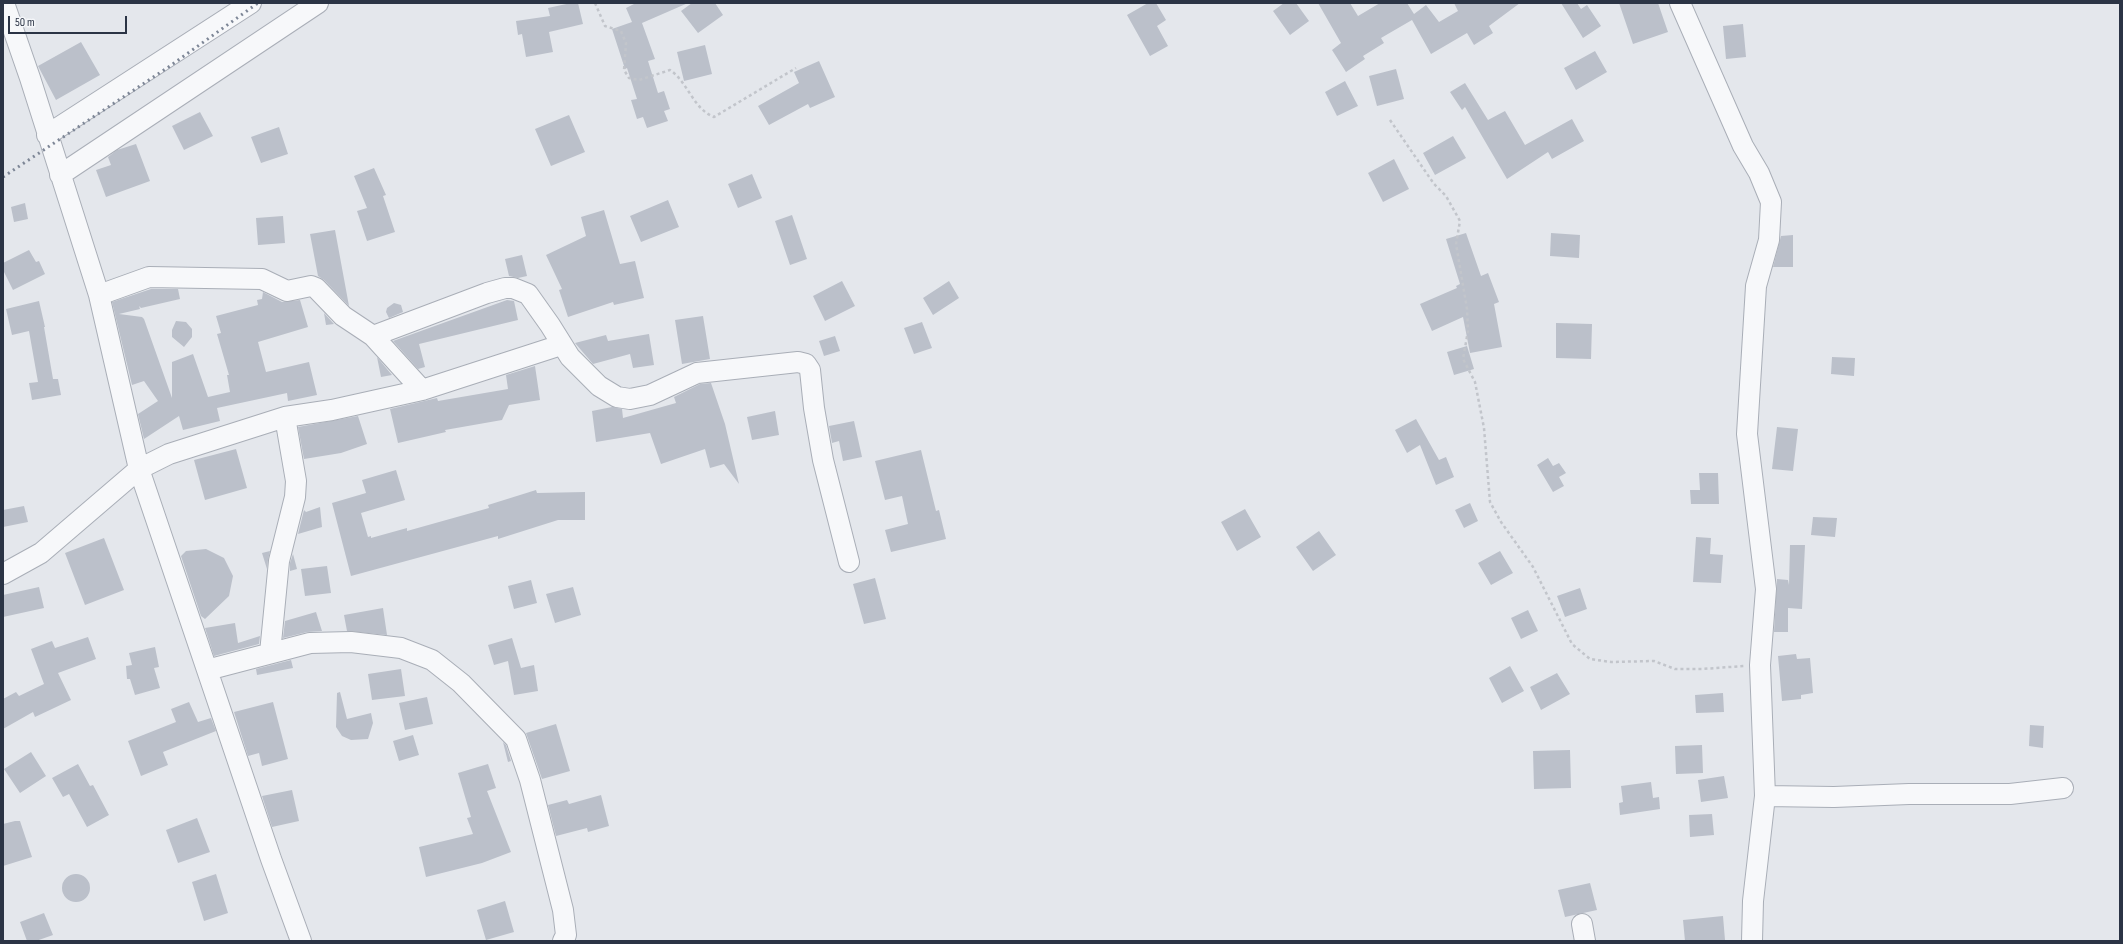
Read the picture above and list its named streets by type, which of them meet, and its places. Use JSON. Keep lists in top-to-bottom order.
{
  "scale_bar": "50 m"
}
